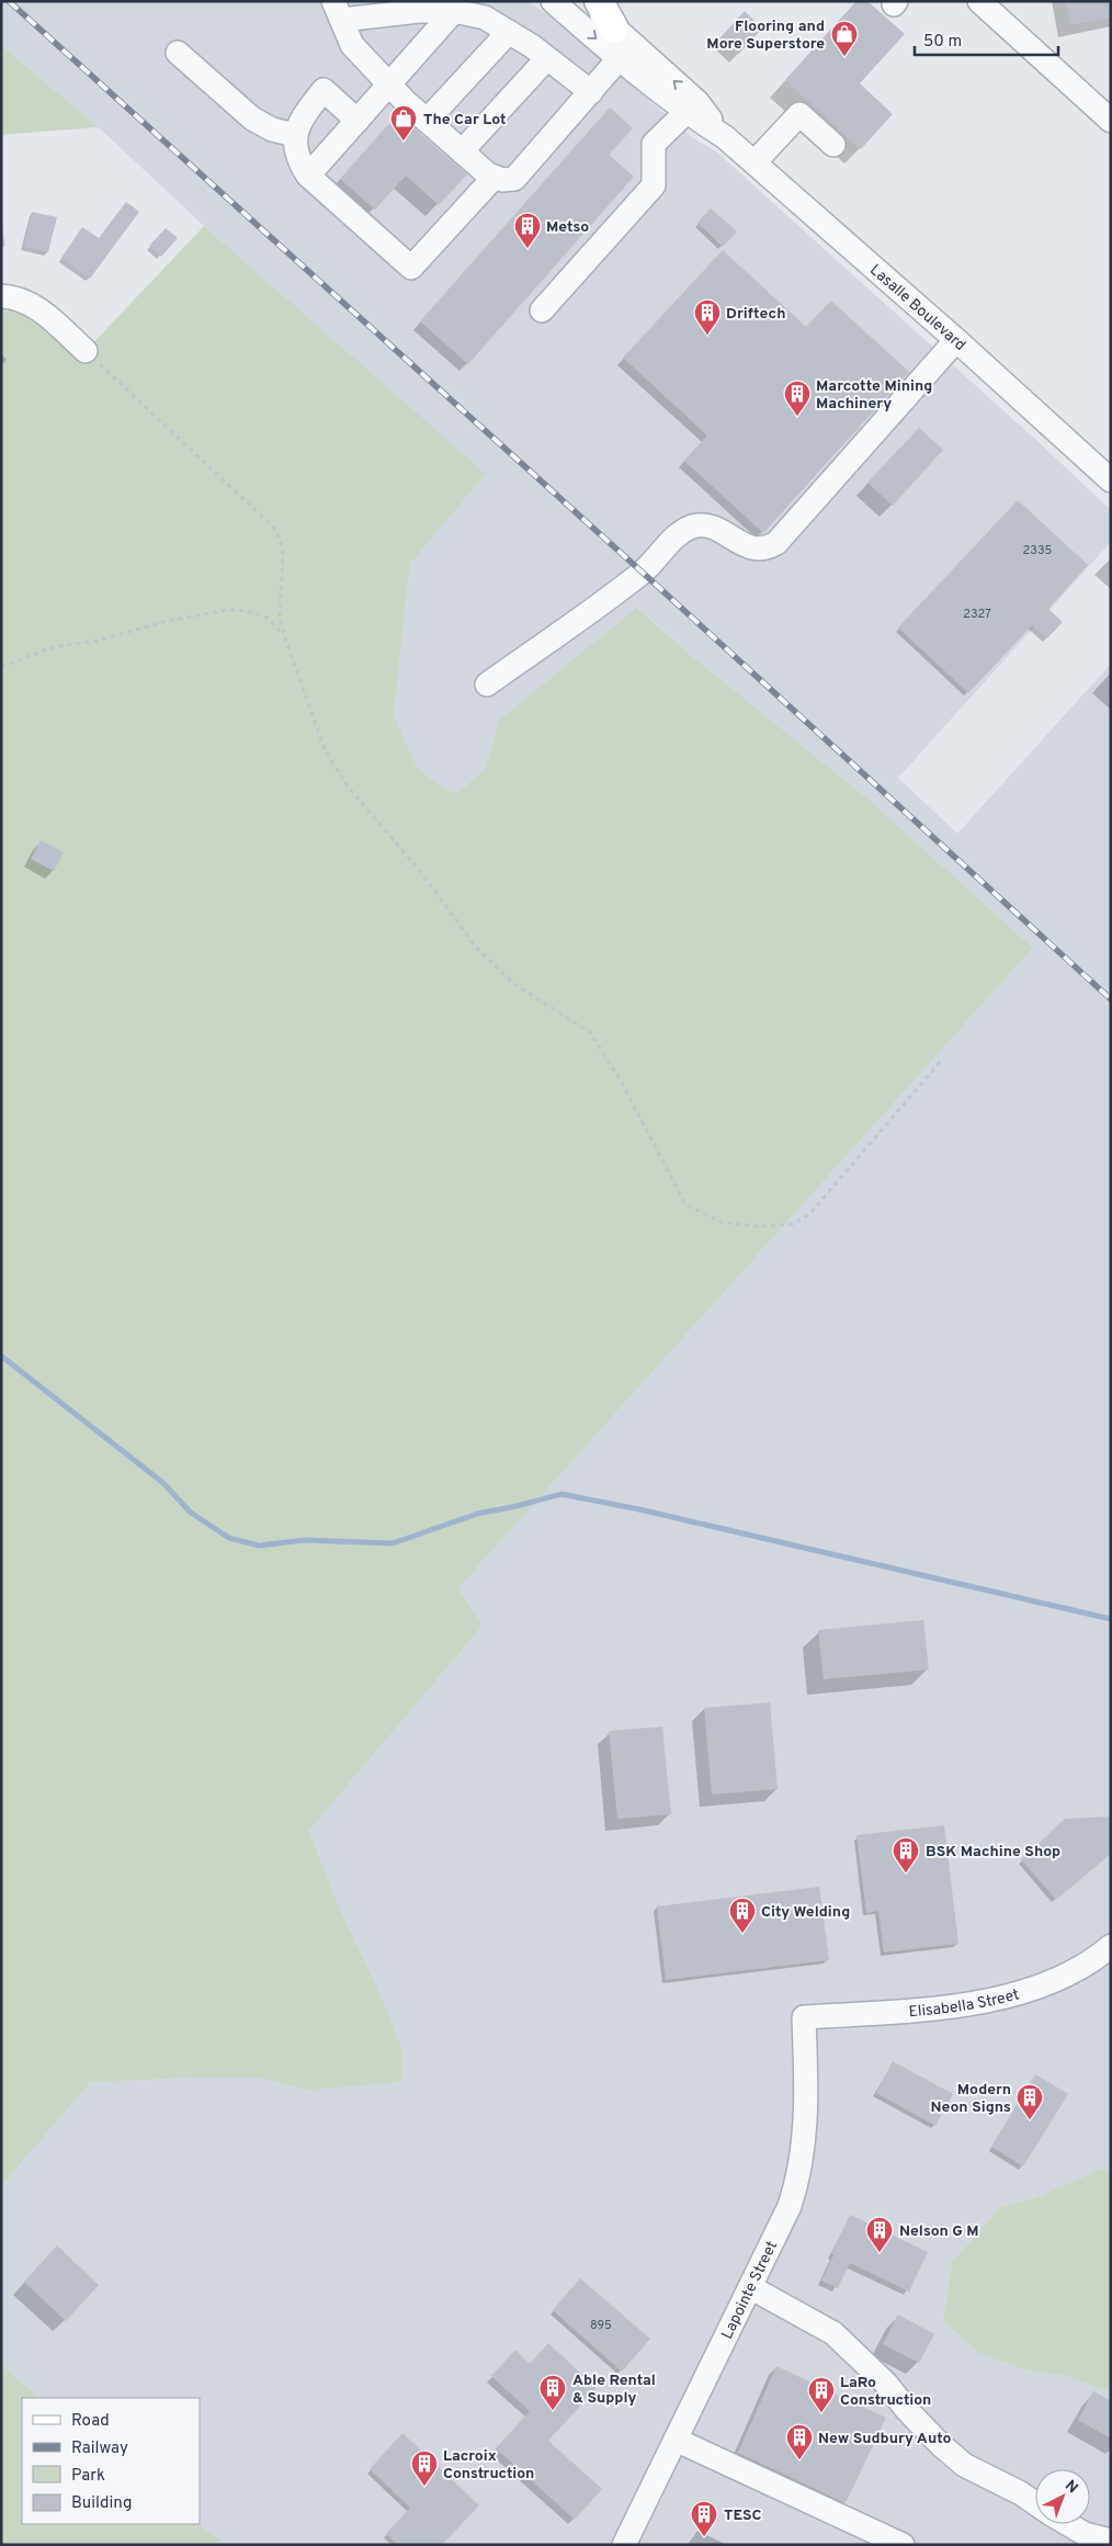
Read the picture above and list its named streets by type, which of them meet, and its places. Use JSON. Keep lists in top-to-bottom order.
{
  "streets": {
    "street": ["Lasalle Boulevard", "Elisabella Street", "Lapointe Street"]
  },
  "crossings": [
    ["Elisabella Street", "Lapointe Street"]
  ],
  "places": {
    "shop": ["Flooring and More Superstore", "The Car Lot"],
    "building": [
      "Metso",
      "Driftech",
      "Marcotte Mining Machinery",
      "BSK Machine Shop",
      "City Welding",
      "Modern Neon Signs",
      "Nelson G M",
      "Able Rental & Supply",
      "LaRo Construction",
      "New Sudbury Auto",
      "Lacroix Construction",
      "TESC"
    ]
  },
  "house_numbers": ["2335", "2327", "895"],
  "legend": [
    "Road",
    "Railway",
    "Park",
    "Building"
  ],
  "scale_bar": "50 m",
  "north": "top right"
}
